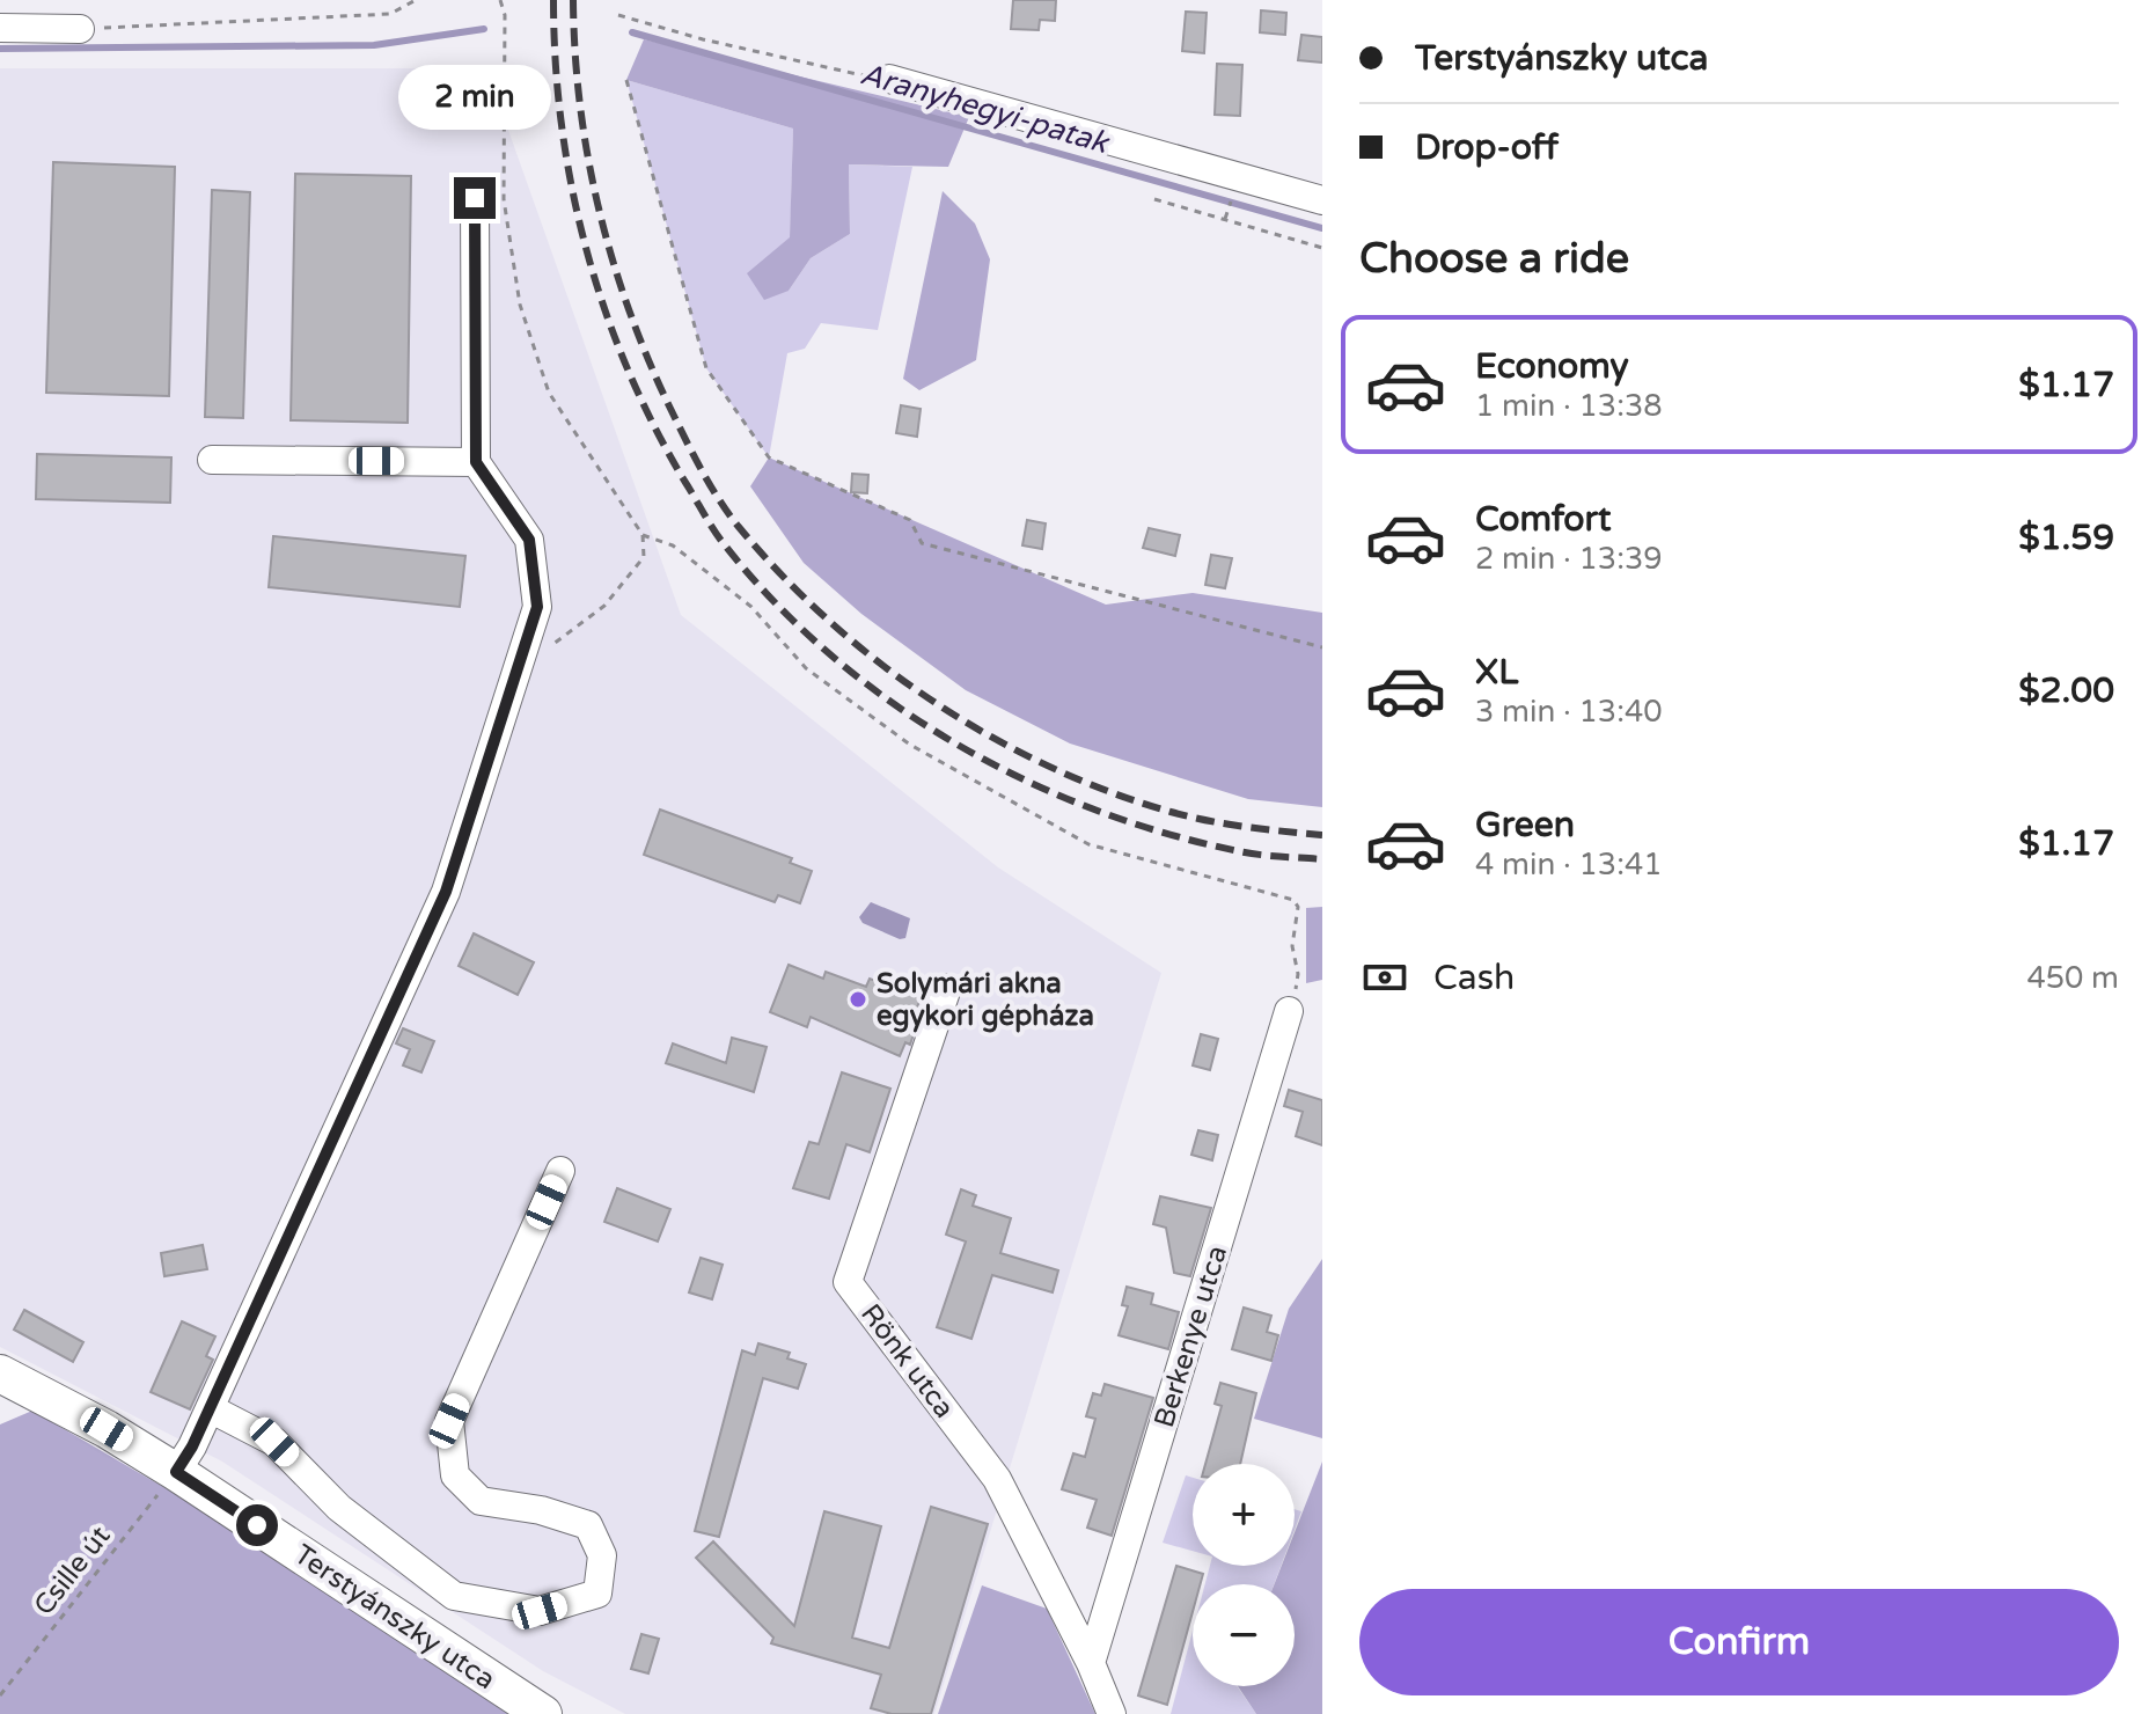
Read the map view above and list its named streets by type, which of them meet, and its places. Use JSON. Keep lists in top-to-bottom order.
{
  "streets": {
    "main road": ["Terstyánszky utca"],
    "street": ["Berkenye utca", "Rönk utca"],
    "path": ["Csille út"]
  },
  "crossings": [
    ["Berkenye utca", "Rönk utca"],
    ["Csille út", "Terstyánszky utca"]
  ],
  "water": ["Aranyhegyi-patak"],
  "places": ["Solymári akna egykori gépháza"],
  "page": {
    "banner": ["Terstyánszky utca", "Drop-off"],
    "bubble": "2 min",
    "heading": "Choose a ride",
    "list": [
      {
        "name": "Economy",
        "note": "1 min · 13:38",
        "value": "$1.17"
      },
      {
        "name": "Comfort",
        "note": "2 min · 13:39",
        "value": "$1.59"
      },
      {
        "name": "XL",
        "note": "3 min · 13:40",
        "value": "$2.00"
      },
      {
        "name": "Green",
        "note": "4 min · 13:41",
        "value": "$1.17"
      }
    ],
    "pay": ["Cash", "450 m"],
    "map_buttons": ["+", "−"],
    "buttons": "Confirm"
  }
}
